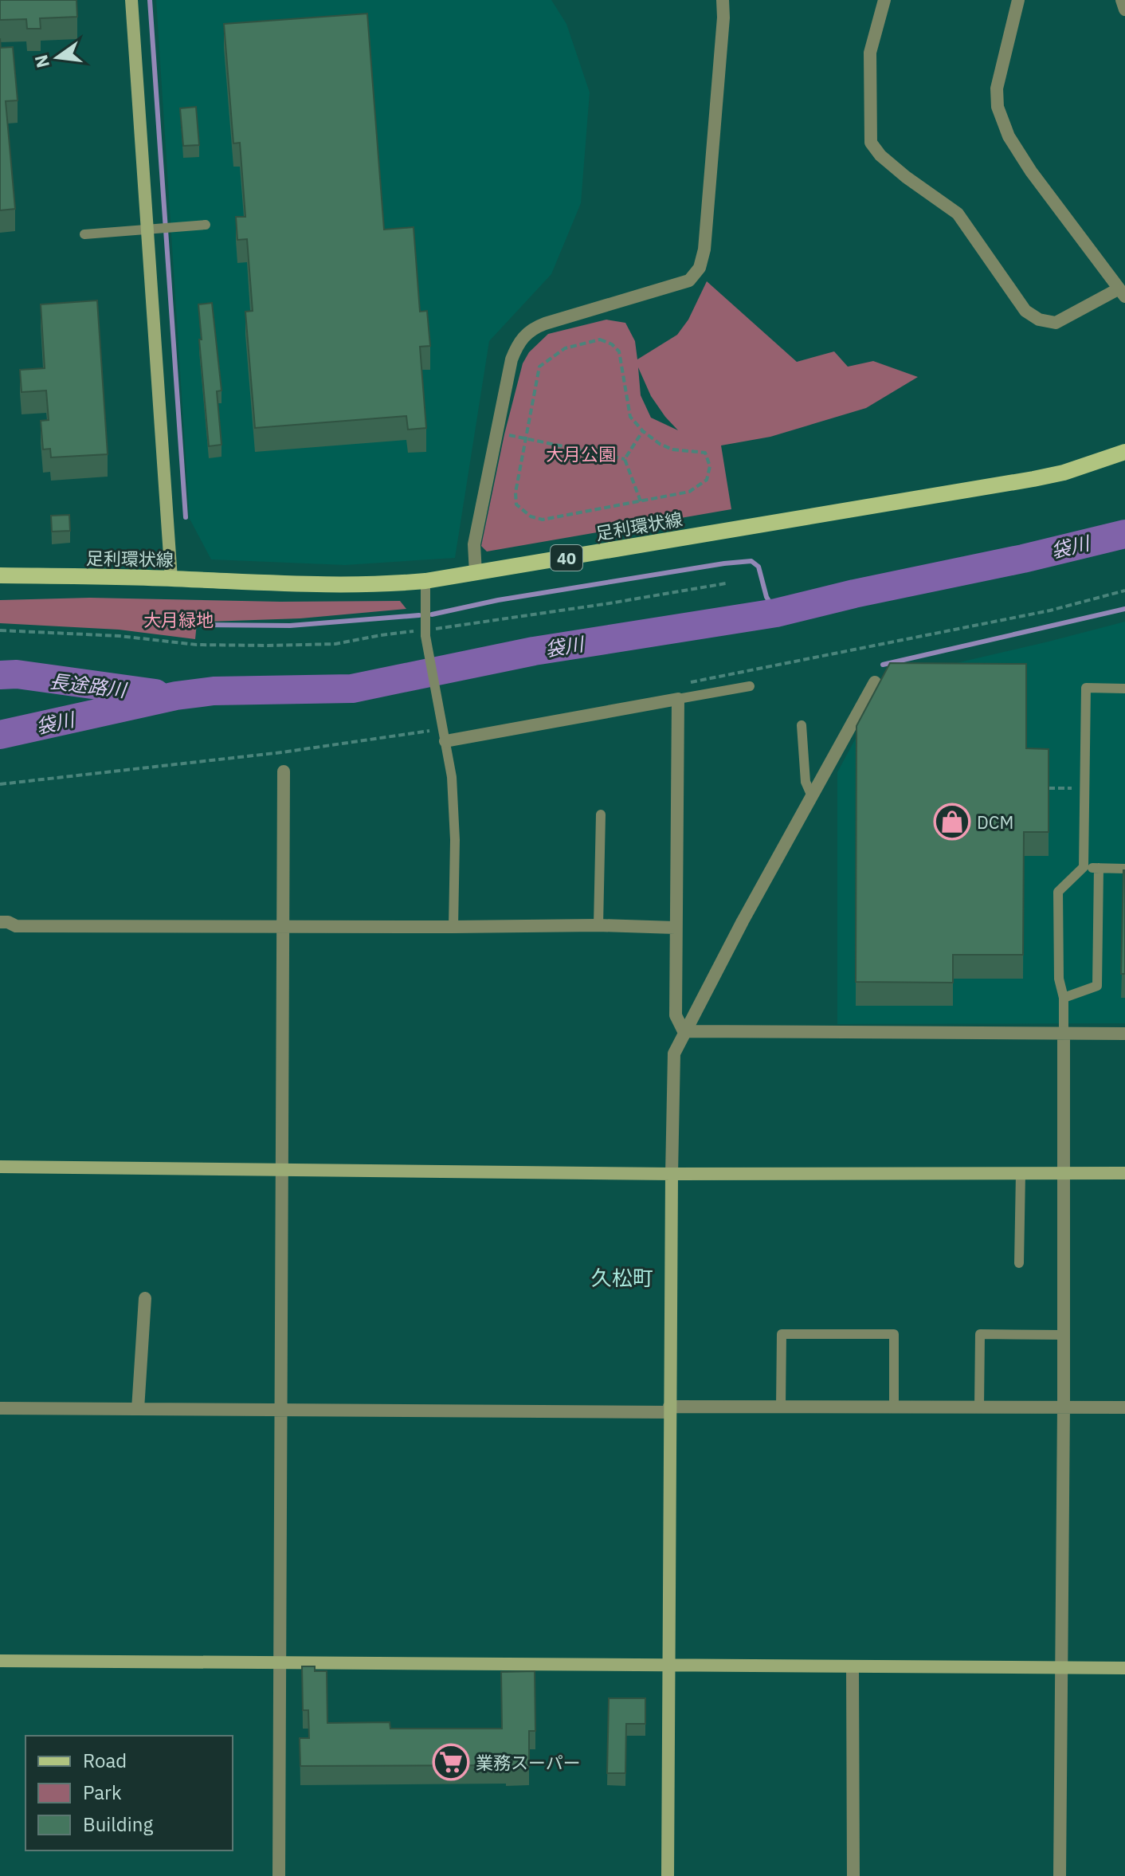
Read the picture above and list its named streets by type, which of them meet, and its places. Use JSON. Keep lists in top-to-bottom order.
{
  "streets": {
    "main road": ["足利環状線", "40"]
  },
  "districts": ["久松町"],
  "water": ["袋川", "長途路川"],
  "parks": ["大月公園", "大月緑地"],
  "places": {
    "shop": ["DCM"],
    "supermarket": ["業務スーパー"]
  },
  "legend": ["Road", "Park", "Building"],
  "north": "left"
}
